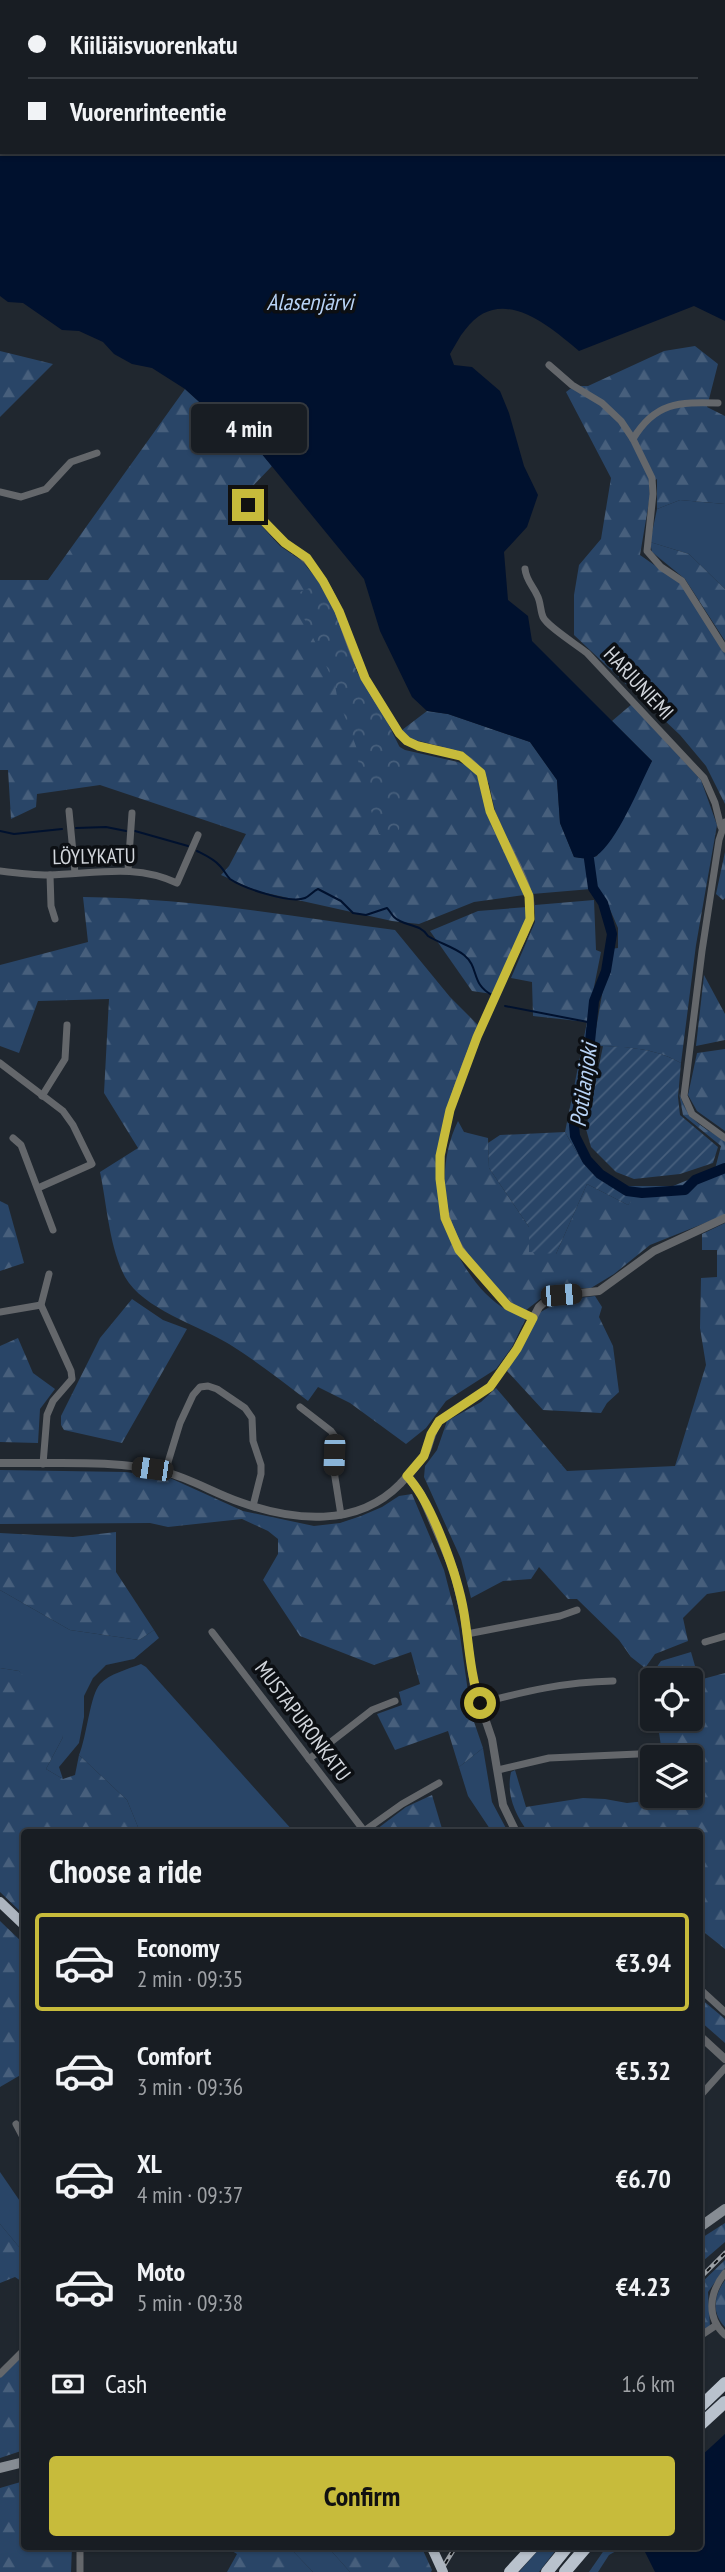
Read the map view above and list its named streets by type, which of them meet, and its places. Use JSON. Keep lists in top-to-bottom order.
{
  "streets": {
    "street": ["HARJUNIEMI", "LÖYLYKATU", "MUSTAPURONKATU"]
  },
  "water": ["Alasenjärvi", "Potilanjoki"],
  "page": {
    "banner": ["Kiiliäisvuorenkatu", "Vuorenrinteentie"],
    "bubble": "4 min",
    "heading": "Choose a ride",
    "list": [
      {
        "name": "Economy",
        "note": "2 min · 09:35",
        "value": "€3.94"
      },
      {
        "name": "Comfort",
        "note": "3 min · 09:36",
        "value": "€5.32"
      },
      {
        "name": "XL",
        "note": "4 min · 09:37",
        "value": "€6.70"
      },
      {
        "name": "Moto",
        "note": "5 min · 09:38",
        "value": "€4.23"
      }
    ],
    "pay": ["Cash", "1.6 km"],
    "buttons": "Confirm"
  }
}
